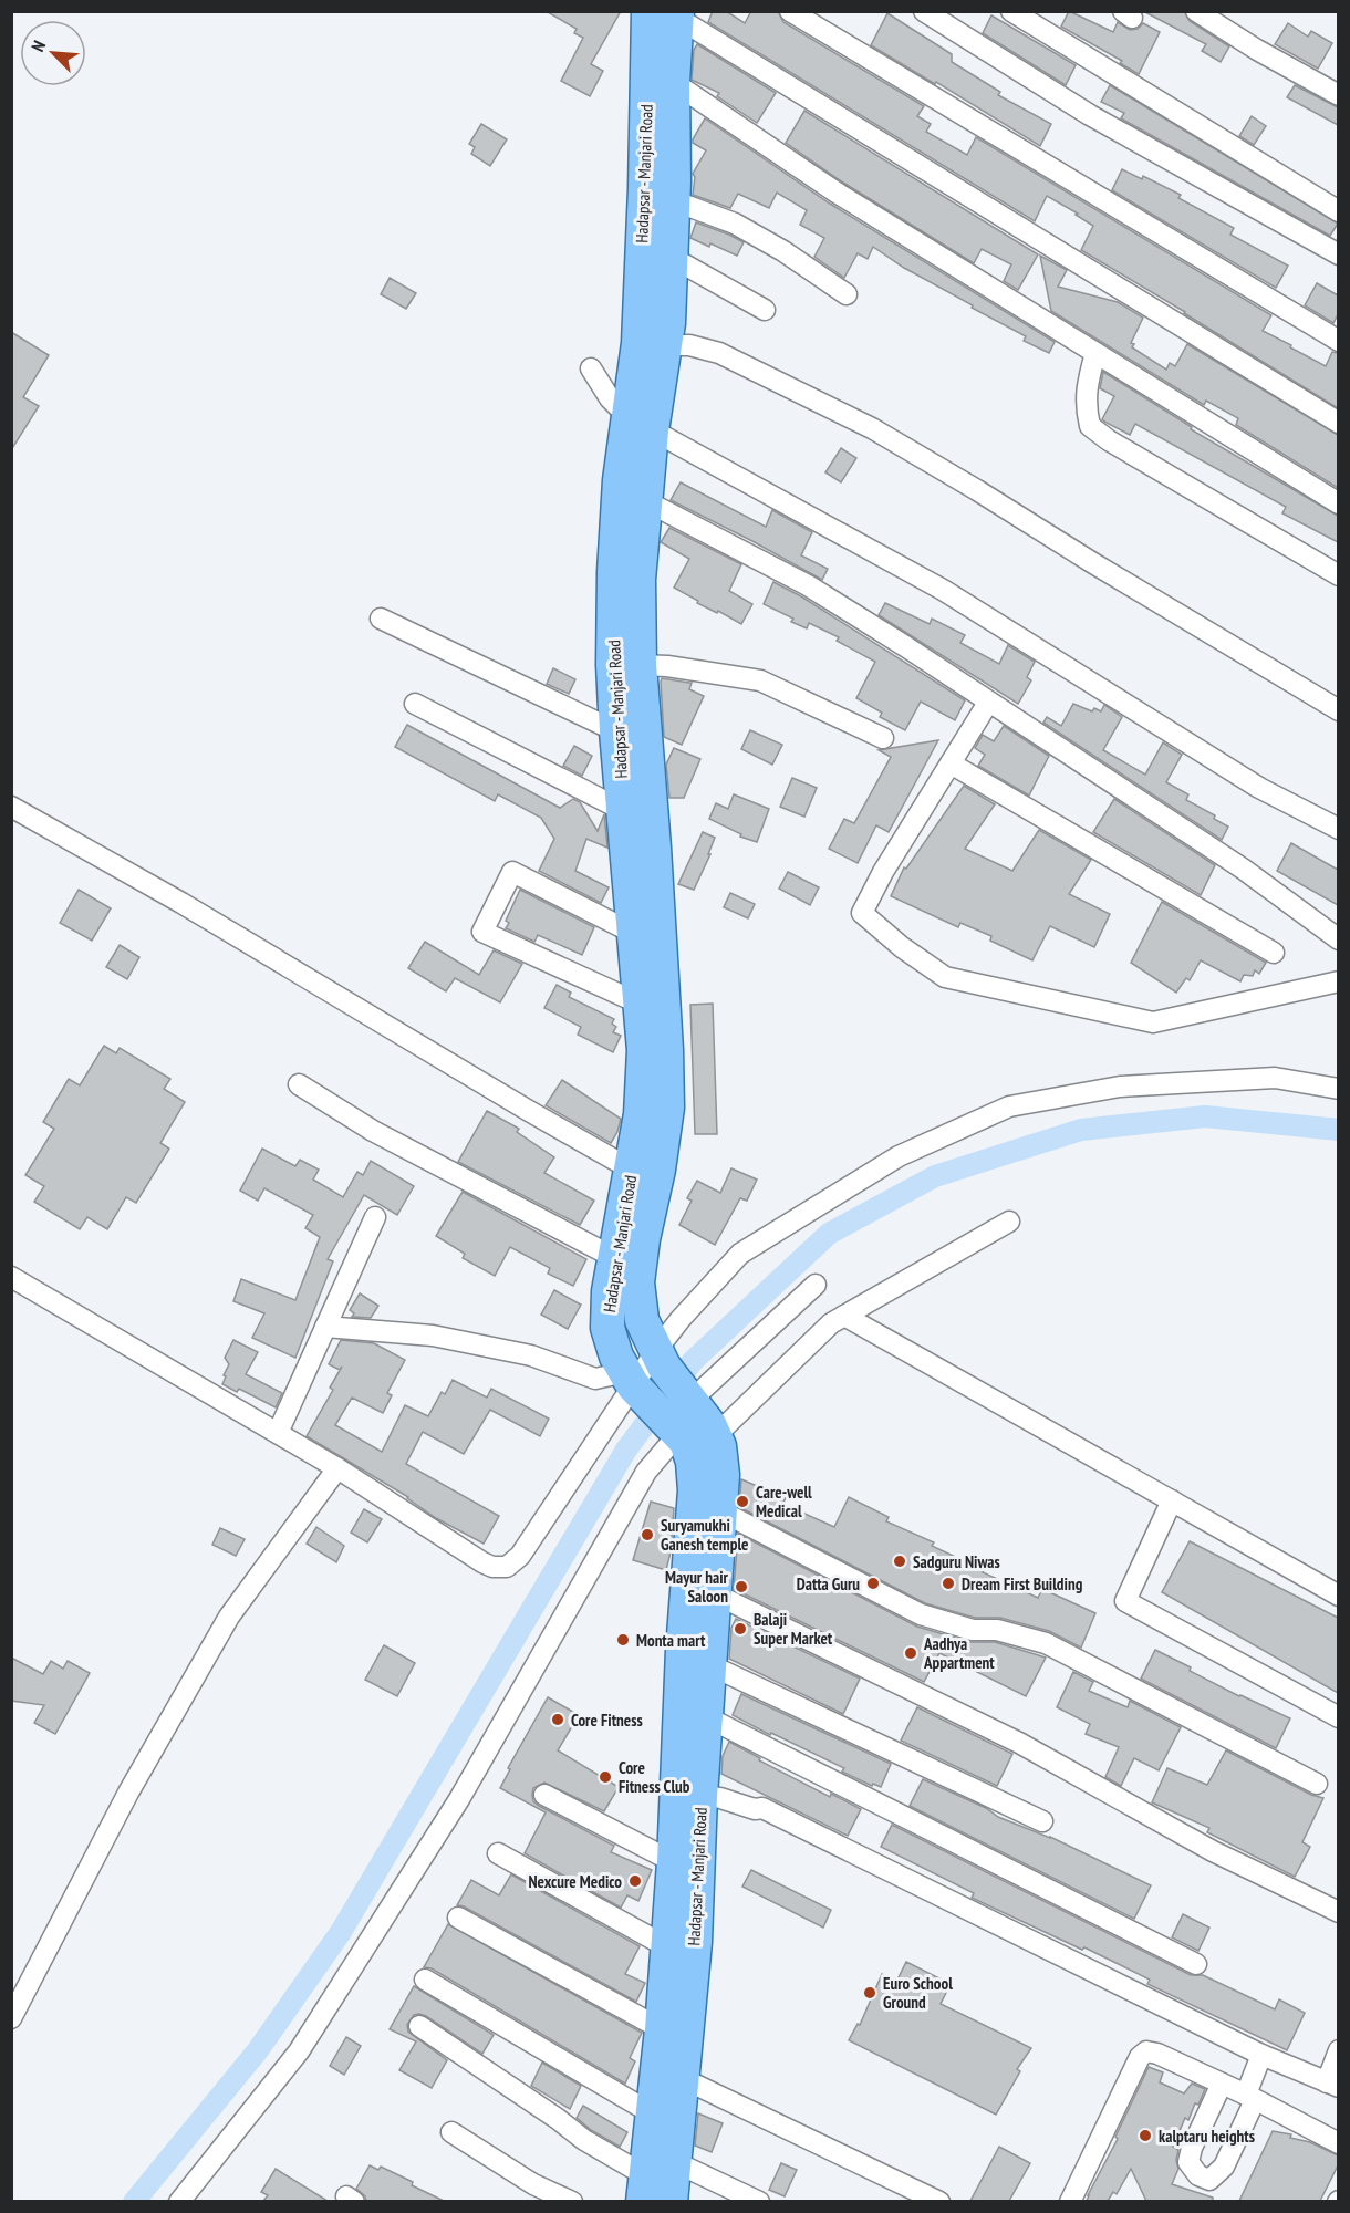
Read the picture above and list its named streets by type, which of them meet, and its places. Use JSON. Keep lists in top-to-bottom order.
{
  "streets": {
    "main road": ["Hadapsar - Manjari Road"]
  },
  "places": [
    "Care-well Medical",
    "Suryamukhi Ganesh temple",
    "Sadguru Niwas",
    "Datta Guru",
    "Dream First Building",
    "Mayur hair Saloon",
    "Balaji Super Market",
    "Monta mart",
    "Aadhya Appartment",
    "Core Fitness",
    "Core Fitness Club",
    "Nexcure Medico",
    "Euro School Ground",
    "kalptaru heights"
  ],
  "north": "top left"
}
